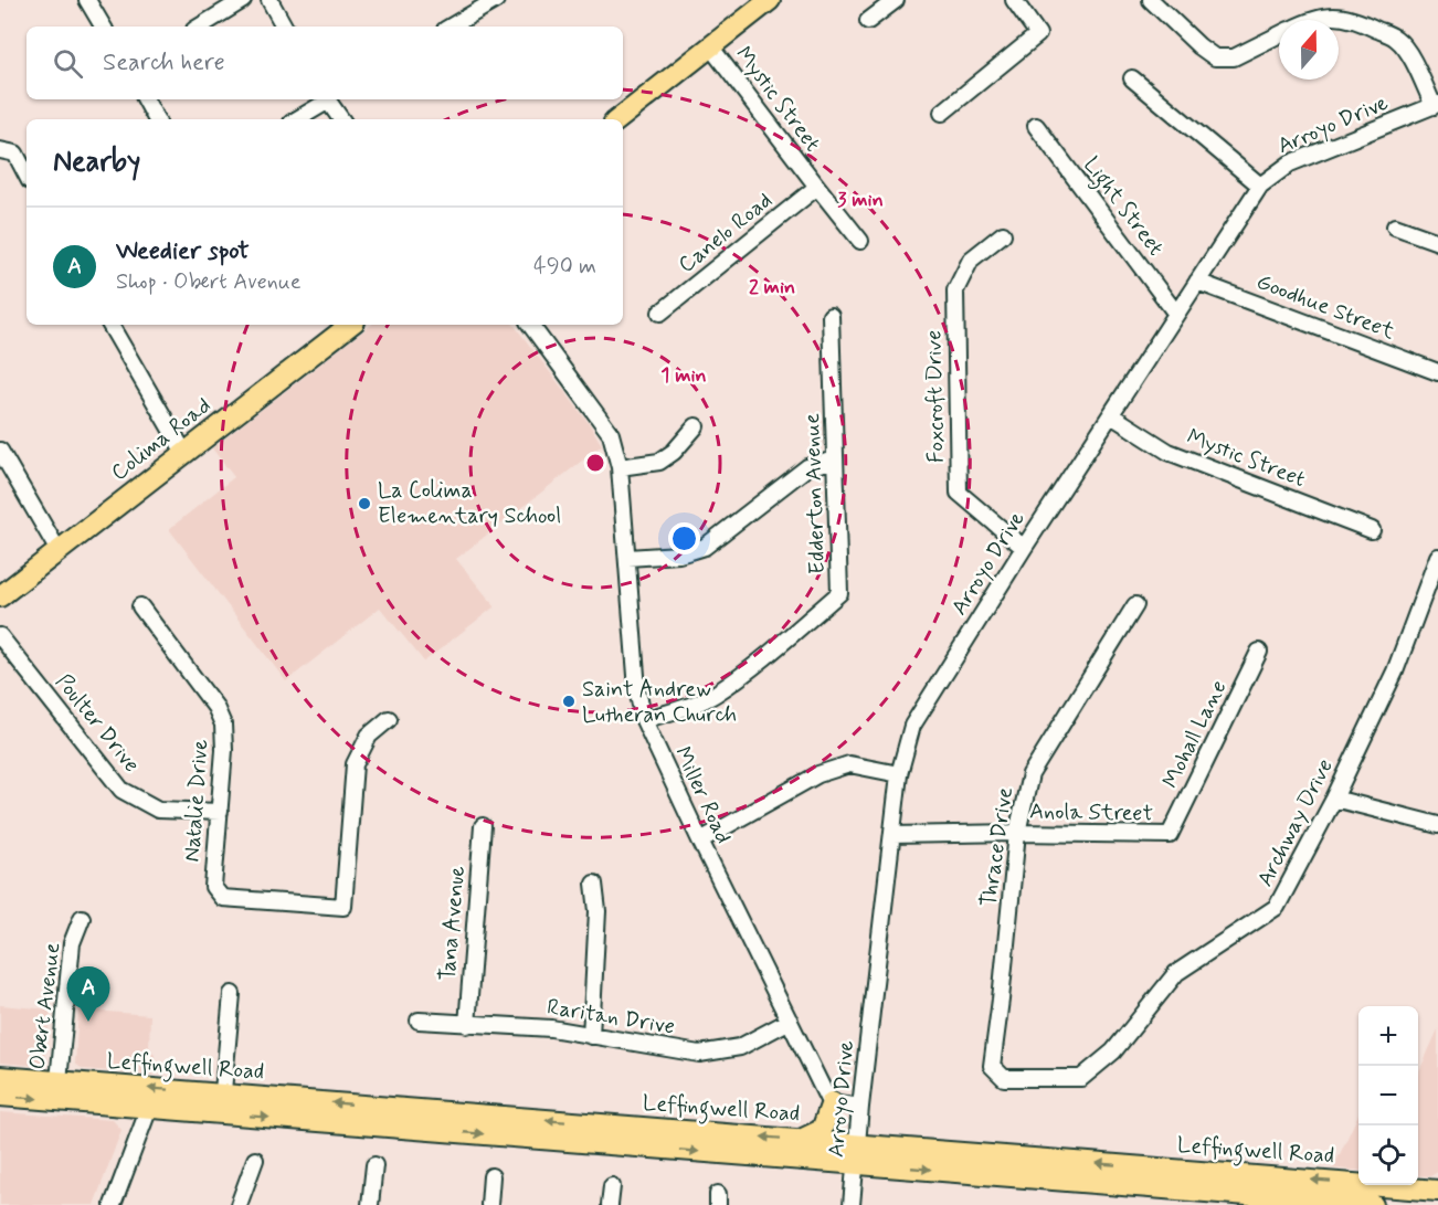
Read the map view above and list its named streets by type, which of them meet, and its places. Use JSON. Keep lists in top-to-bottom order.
{
  "streets": {
    "main road": ["Colima Road", "Leffingwell Road"],
    "street": [
      "Mystic Street",
      "Arroyo Drive",
      "Light Street",
      "Canelo Road",
      "Goodhue Street",
      "Foxcroft Drive",
      "Edderton Avenue",
      "Poulter Drive",
      "Mohall Lane",
      "Miller Road",
      "Natalie Drive",
      "Anola Street",
      "Archway Drive",
      "Thrace Drive",
      "Tana Avenue",
      "Obert Avenue",
      "Raritan Drive"
    ]
  },
  "crossings": [
    ["Mystic Street", "Arroyo Drive"],
    ["Mystic Street", "Canelo Road"],
    ["Arroyo Drive", "Light Street"],
    ["Arroyo Drive", "Goodhue Street"],
    ["Arroyo Drive", "Foxcroft Drive"],
    ["Arroyo Drive", "Anola Street"],
    ["Arroyo Drive", "Leffingwell Road"],
    ["Edderton Avenue", "Miller Road"],
    ["Poulter Drive", "Natalie Drive"],
    ["Mohall Lane", "Anola Street"],
    ["Miller Road", "Raritan Drive"],
    ["Anola Street", "Thrace Drive"],
    ["Archway Drive", "Thrace Drive"],
    ["Tana Avenue", "Raritan Drive"],
    ["Obert Avenue", "Leffingwell Road"]
  ],
  "places": ["La Colima Elementary School", "Saint Andrew Lutheran Church"],
  "north": "top",
  "page": {
    "search": "Search here",
    "heading": "Nearby",
    "list": [
      {
        "mark": "A",
        "name": "Weedier spot",
        "note": "Shop · Obert Avenue",
        "value": "490 m"
      }
    ],
    "pins": "A",
    "map_buttons": ["+", "−"]
  },
  "rings": ["3 min", "2 min", "1 min"]
}
